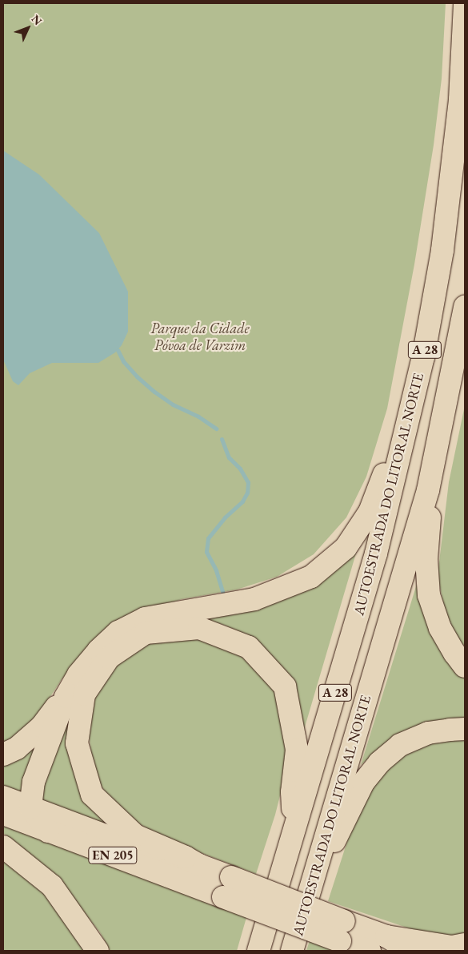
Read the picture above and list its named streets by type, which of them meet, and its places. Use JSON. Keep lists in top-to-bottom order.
{
  "streets": {
    "main road": ["A 28", "AUTOESTRADA DO LITORAL NORTE", "EN 205"]
  },
  "parks": ["Parque da Cidade Póvoa de Varzim"],
  "north": "top right"
}
